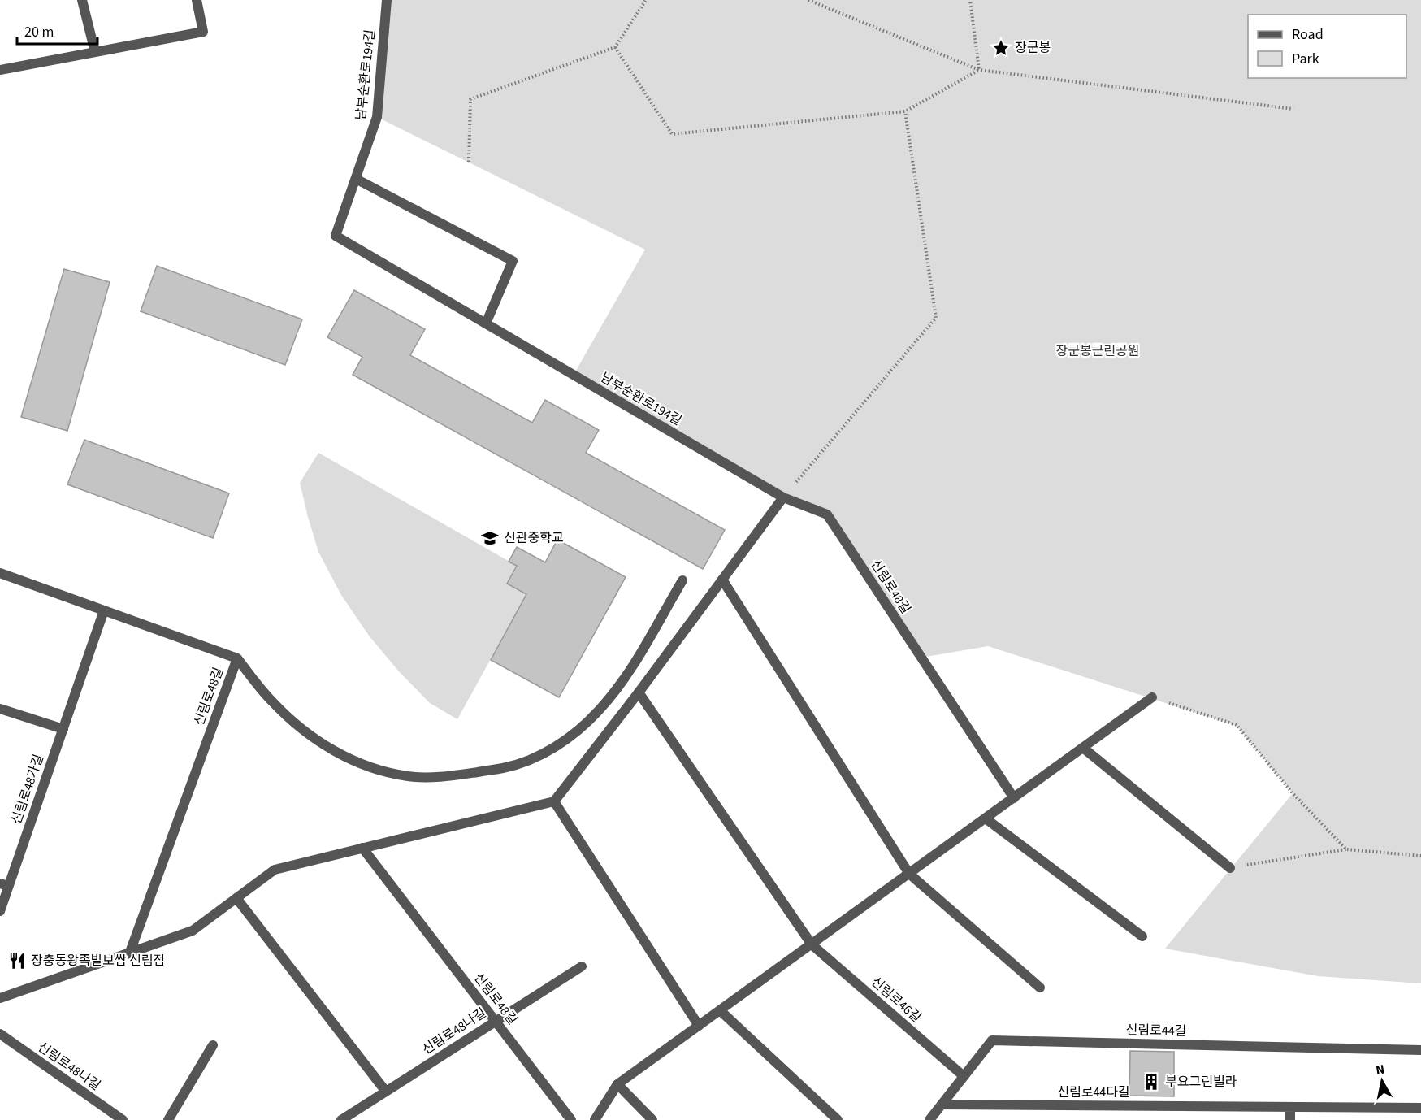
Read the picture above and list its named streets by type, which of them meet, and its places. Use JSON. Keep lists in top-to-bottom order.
{
  "streets": {
    "street": [
      "남부순환로194길",
      "신림로48길",
      "신림로48가길",
      "신림로46길",
      "신림로44길",
      "신림로48나길",
      "신림로44다길"
    ]
  },
  "crossings": [
    ["남부순환로194길", "신림로48길"],
    ["신림로48길", "신림로48가길"],
    ["신림로48길", "신림로48나길"],
    ["신림로46길", "신림로44길"],
    ["신림로44길", "신림로44다길"]
  ],
  "parks": ["장군봉근린공원"],
  "places": {
    "place": ["장군봉"],
    "school or university": ["신관중학교"],
    "restaurant": ["장충동왕족발보쌈 신림점"],
    "building": ["부요그린빌라"]
  },
  "legend": ["Road", "Park"],
  "scale_bar": "20 m",
  "north": "top"
}
